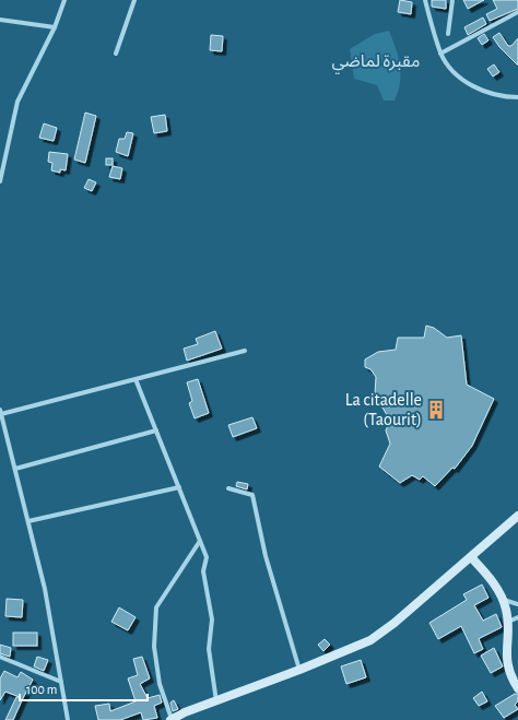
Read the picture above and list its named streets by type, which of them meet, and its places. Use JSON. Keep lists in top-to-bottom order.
{
  "parks": ["مقبرة لماضي"],
  "places": {
    "building": ["La citadelle (Taourit)"]
  },
  "scale_bar": "100 m"
}
